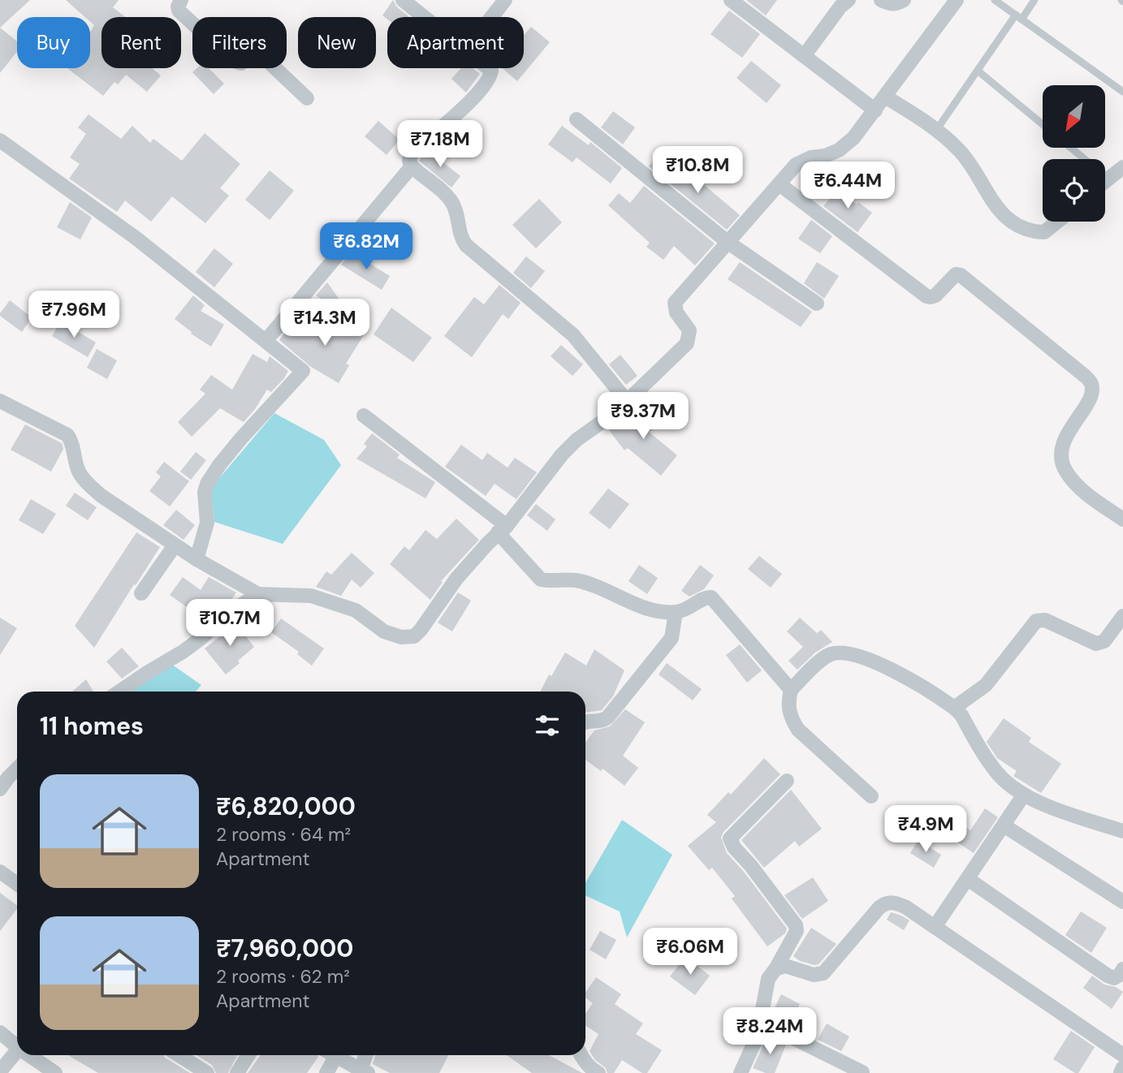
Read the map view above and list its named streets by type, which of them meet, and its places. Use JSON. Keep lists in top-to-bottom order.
{
  "north": "bottom left",
  "page": {
    "chip": [
      "Buy",
      "Rent",
      "Filters",
      "New",
      "Apartment"
    ],
    "price": [
      "₹7.18M",
      "₹10.8M",
      "₹6.44M",
      "₹6.82M",
      "₹7.96M",
      "₹14.3M",
      "₹9.37M",
      "₹10.7M",
      "₹4.9M",
      "₹6.06M",
      "₹8.24M"
    ],
    "heading": "11 homes",
    "list": [
      {
        "name": "₹6,820,000",
        "note": "2 rooms · 64 m² · Apartment"
      },
      {
        "name": "₹7,960,000",
        "note": "2 rooms · 62 m² · Apartment"
      }
    ]
  }
}
